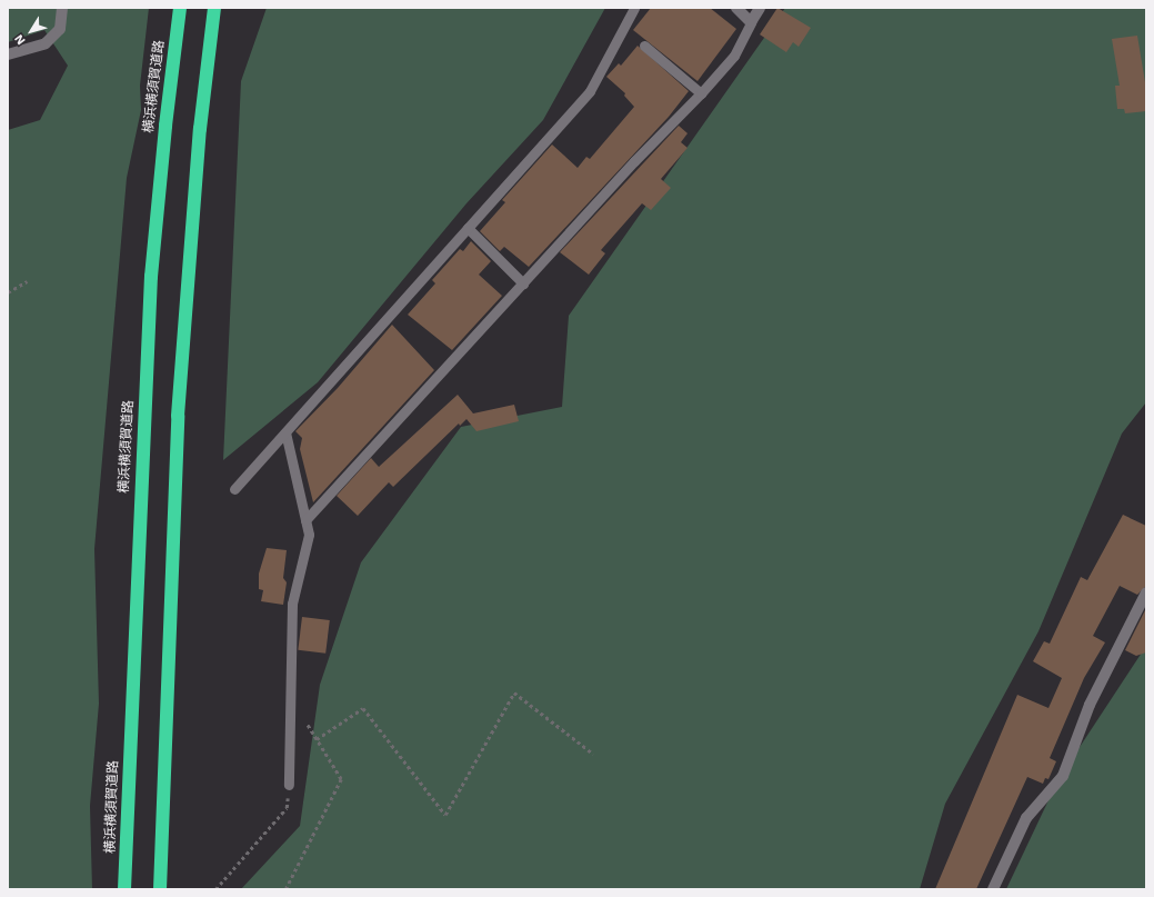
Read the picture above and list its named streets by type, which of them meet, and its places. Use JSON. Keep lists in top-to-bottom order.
{
  "streets": {
    "highway": ["横浜横須賀道路"]
  },
  "north": "bottom left"
}
